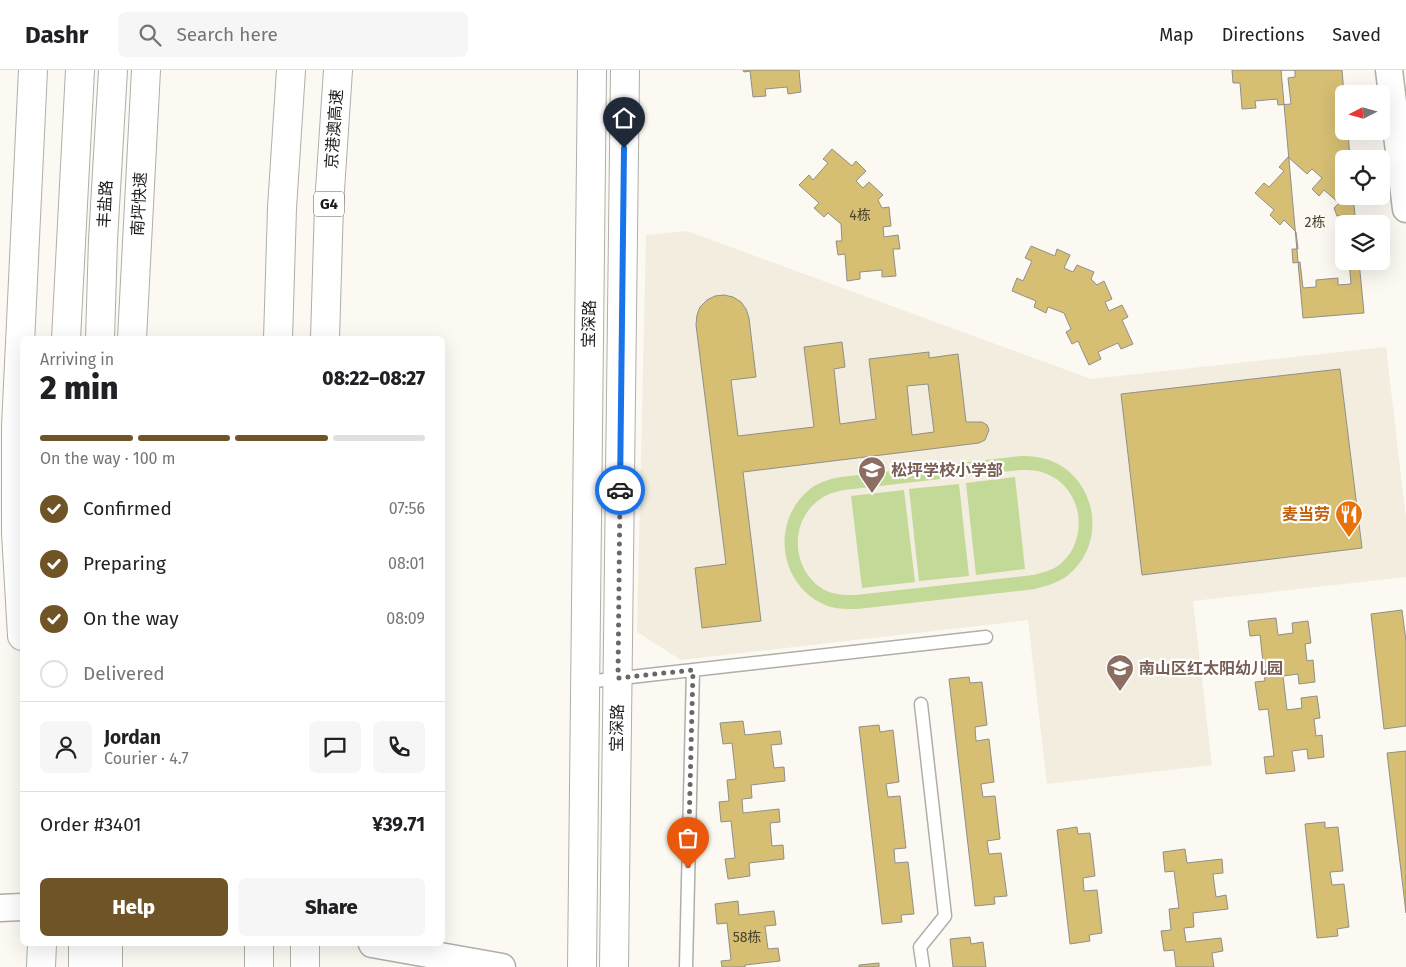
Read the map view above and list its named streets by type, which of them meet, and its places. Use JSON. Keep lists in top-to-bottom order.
{
  "streets": {
    "main road": [
      "京港澳高速",
      "丰盐路",
      "南坪快速",
      "G4",
      "宝深路"
    ]
  },
  "places": {
    "school or university": ["松坪学校小学部", "南山区红太阳幼儿园"],
    "restaurant": ["麦当劳"]
  },
  "house_numbers": ["4栋", "2栋", "58栋"],
  "north": "left",
  "page": {
    "header": "Dashr",
    "search": "Search here",
    "nav": ["Map", "Directions", "Saved"],
    "heading": ["2 min", "Arriving in", "08:22–08:27"],
    "panel": [
      "Jordan",
      "Courier · 4.7",
      "Order #3401",
      "¥39.71"
    ],
    "bar": "On the way · 100 m",
    "list": [
      ["Confirmed", "07:56"],
      ["Preparing", "08:01"],
      ["On the way", "08:09"],
      "Delivered"
    ],
    "buttons": ["Help", "Share"]
  }
}
